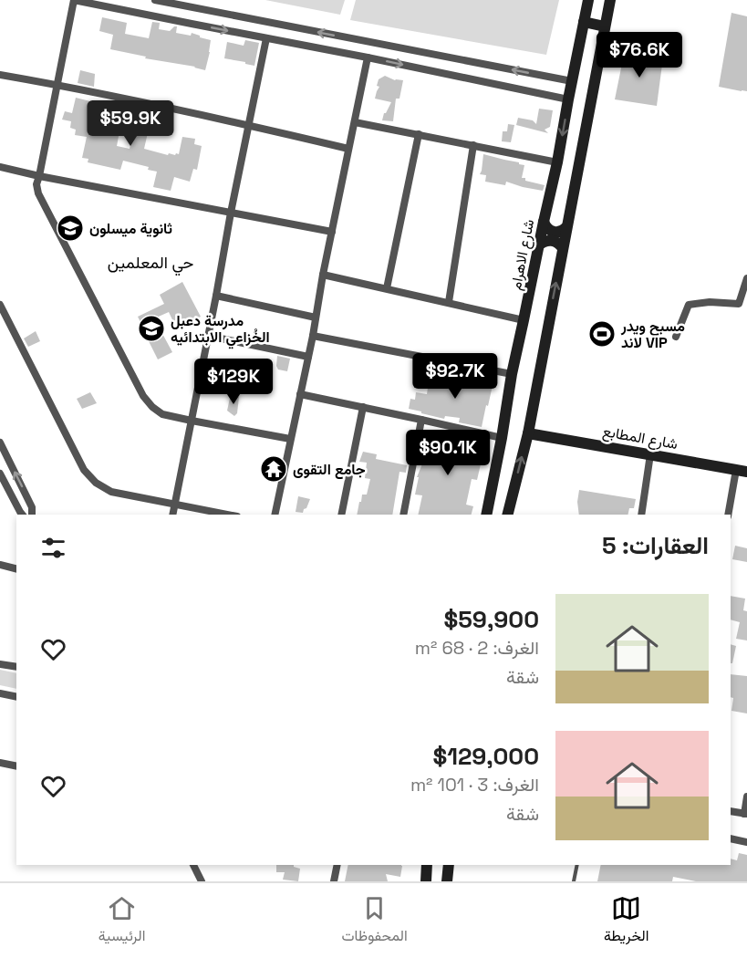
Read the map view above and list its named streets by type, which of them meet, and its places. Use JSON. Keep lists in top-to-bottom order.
{
  "streets": {
    "main road": ["شارع الاهرام", "شارع المطابع"]
  },
  "districts": ["حي المعلمین"],
  "places": {
    "school or university": ["ثانوية ميسلون", "مدرسة دعبل الخُزاعي الابتدائيه"],
    "sports": ["مسبح ويدر لاند VIP"],
    "temple": ["جامع التقوى"]
  },
  "page": {
    "price": [
      "$76.6K",
      "$59.9K",
      "$92.7K",
      "$129K",
      "$90.1K"
    ],
    "heading": "العقارات: 5",
    "list": [
      {
        "name": "$59,900",
        "note": "الغرف: 2 · 68 m² · شقة"
      },
      {
        "name": "$129,000",
        "note": "الغرف: 3 · 101 m² · شقة"
      }
    ],
    "tabs": ["الخريطة", "المحفوظات", "الرئيسية"]
  }
}
